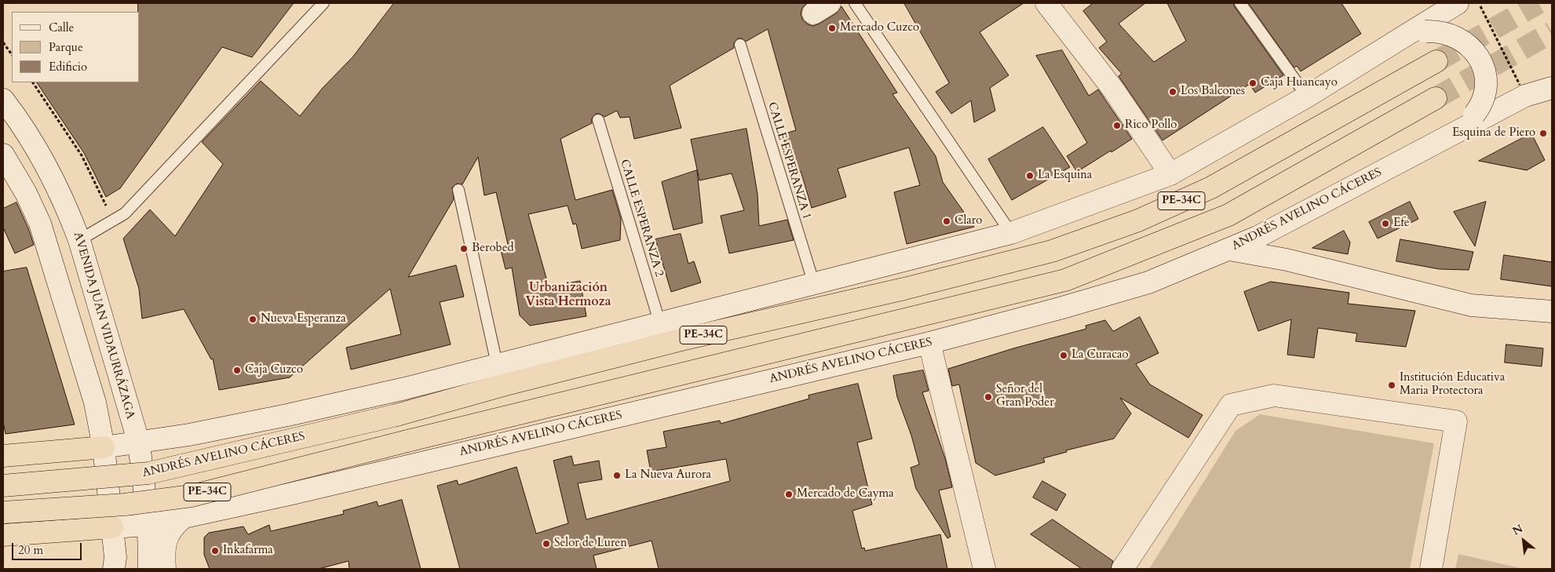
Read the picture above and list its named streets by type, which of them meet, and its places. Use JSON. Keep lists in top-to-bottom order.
{
  "streets": {
    "highway": ["PE-34C", "ANDRÉS AVELINO CÁCERES"],
    "main road": ["AVENIDA JUAN VIDAURRÁZAGA"],
    "lane": ["CALLE ESPERANZA 1", "CALLE ESPERANZA 2"]
  },
  "crossings": [
    ["CALLE ESPERANZA 1", "ANDRÉS AVELINO CÁCERES"],
    ["ANDRÉS AVELINO CÁCERES", "CALLE ESPERANZA 2"],
    ["ANDRÉS AVELINO CÁCERES", "AVENIDA JUAN VIDAURRÁZAGA"]
  ],
  "districts": ["Urbanización Vista Hermoza"],
  "places": [
    "Mercado Cuzco",
    "Caja Huancayo",
    "Los Balcones",
    "Rico Pollo",
    "Esquina de Piero",
    "La Esquina",
    "Claro",
    "Efe",
    "Berobed",
    "Nueva Esperanza",
    "La Curacao",
    "Caja Cuzco",
    "Institución Educativa Maria Protectora",
    "Señor del Gran Poder",
    "La Nueva Aurora",
    "Mercado de Cayma",
    "Selor de Luren",
    "Inkafarma"
  ],
  "legend": ["Calle", "Parque", "Edificio"],
  "scale_bar": "20 m",
  "north": "top left"
}
